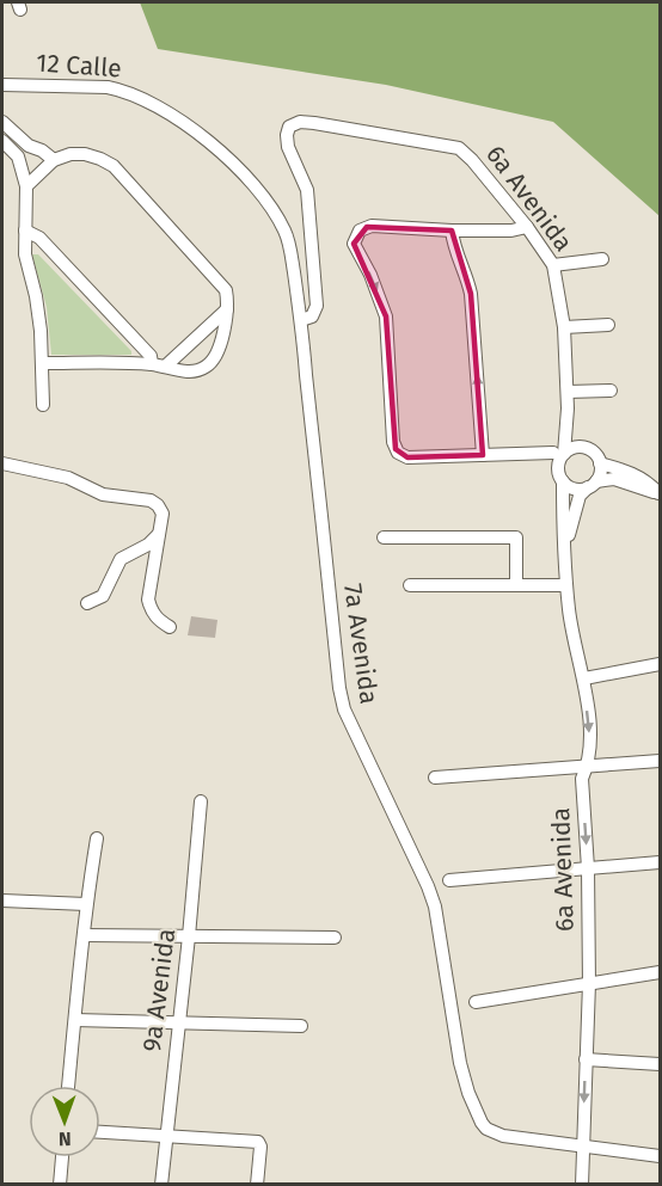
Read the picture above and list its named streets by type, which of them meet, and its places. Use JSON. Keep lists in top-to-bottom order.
{
  "streets": {
    "street": [
      "12 Calle",
      "6a Avenida",
      "7a Avenida",
      "9a Avenida"
    ]
  },
  "crossings": [
    ["12 Calle", "7a Avenida"],
    ["6a Avenida", "7a Avenida"]
  ],
  "north": "bottom"
}
